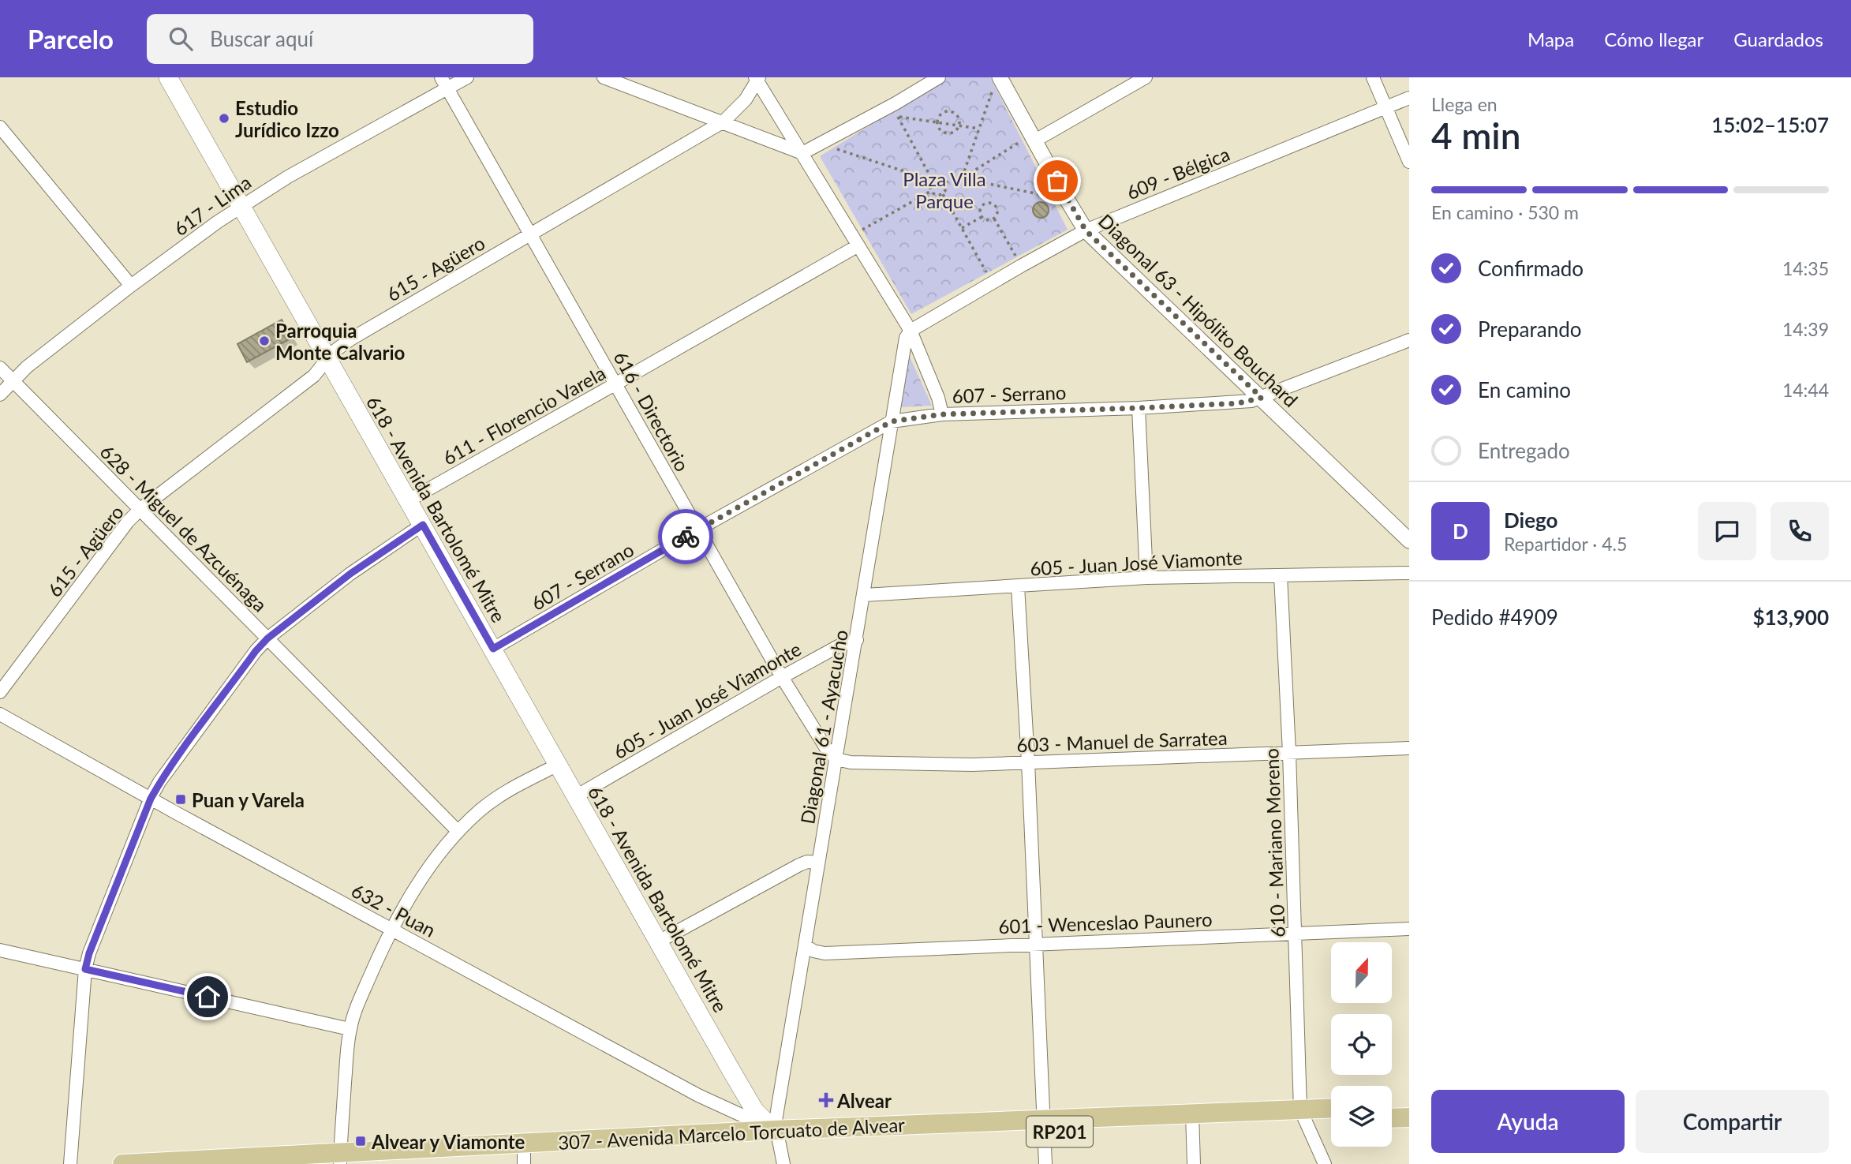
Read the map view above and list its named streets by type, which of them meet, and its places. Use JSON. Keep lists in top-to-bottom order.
{
  "streets": {
    "main road": ["618 - Avenida Bartolomé Mitre", "RP201", "307 - Avenida Marcelo Torcuato de Alvear"],
    "street": [
      "609 - Bélgica",
      "617 - Lima",
      "615 - Agüero",
      "Diagonal 63 - Hipólito Bouchard",
      "607 - Serrano",
      "616 - Directorio",
      "611 - Florencio Varela",
      "628 - Miguel de Azcuénaga",
      "605 - Juan José Viamonte",
      "Diagonal 61 - Ayacucho",
      "603 - Manuel de Sarratea",
      "610 - Mariano Moreno",
      "632 - Puan",
      "601 - Wenceslao Paunero"
    ]
  },
  "crossings": [
    ["609 - Bélgica", "Diagonal 63 - Hipólito Bouchard"],
    ["609 - Bélgica", "Diagonal 61 - Ayacucho"],
    ["617 - Lima", "616 - Directorio"],
    ["617 - Lima", "618 - Avenida Bartolomé Mitre"],
    ["617 - Lima", "628 - Miguel de Azcuénaga"],
    ["615 - Agüero", "616 - Directorio"],
    ["615 - Agüero", "618 - Avenida Bartolomé Mitre"],
    ["615 - Agüero", "628 - Miguel de Azcuénaga"],
    ["Diagonal 63 - Hipólito Bouchard", "607 - Serrano"],
    ["607 - Serrano", "616 - Directorio"],
    ["607 - Serrano", "618 - Avenida Bartolomé Mitre"],
    ["607 - Serrano", "Diagonal 61 - Ayacucho"],
    ["616 - Directorio", "611 - Florencio Varela"],
    ["616 - Directorio", "605 - Juan José Viamonte"],
    ["616 - Directorio", "Diagonal 61 - Ayacucho"],
    ["616 - Directorio", "603 - Manuel de Sarratea"],
    ["611 - Florencio Varela", "618 - Avenida Bartolomé Mitre"],
    ["618 - Avenida Bartolomé Mitre", "605 - Juan José Viamonte"],
    ["618 - Avenida Bartolomé Mitre", "Diagonal 61 - Ayacucho"],
    ["618 - Avenida Bartolomé Mitre", "632 - Puan"],
    ["618 - Avenida Bartolomé Mitre", "307 - Avenida Marcelo Torcuato de Alvear"],
    ["605 - Juan José Viamonte", "Diagonal 61 - Ayacucho"],
    ["605 - Juan José Viamonte", "610 - Mariano Moreno"],
    ["Diagonal 61 - Ayacucho", "603 - Manuel de Sarratea"],
    ["Diagonal 61 - Ayacucho", "632 - Puan"],
    ["Diagonal 61 - Ayacucho", "601 - Wenceslao Paunero"],
    ["Diagonal 61 - Ayacucho", "307 - Avenida Marcelo Torcuato de Alvear"],
    ["603 - Manuel de Sarratea", "610 - Mariano Moreno"],
    ["610 - Mariano Moreno", "601 - Wenceslao Paunero"],
    ["610 - Mariano Moreno", "307 - Avenida Marcelo Torcuato de Alvear"],
    ["632 - Puan", "307 - Avenida Marcelo Torcuato de Alvear"]
  ],
  "parks": ["Plaza Villa Parque"],
  "places": {
    "other": ["Estudio Jurídico Izzo", "Parroquia Monte Calvario"],
    "transit": ["Puan y Varela", "Alvear y Viamonte"],
    "health": ["Alvear"]
  },
  "north": "top",
  "page": {
    "header": "Parcelo",
    "search": "Buscar aquí",
    "nav": ["Mapa", "Cómo llegar", "Guardados"],
    "heading": ["4 min", "Llega en", "15:02–15:07"],
    "panel": [
      "Diego",
      "Repartidor · 4.5",
      "Pedido #4909",
      "$13,900"
    ],
    "bar": "En camino · 530 m",
    "list": [
      ["Confirmado", "14:35"],
      ["Preparando", "14:39"],
      ["En camino", "14:44"],
      "Entregado"
    ],
    "round": "D",
    "buttons": ["Ayuda", "Compartir"]
  }
}
